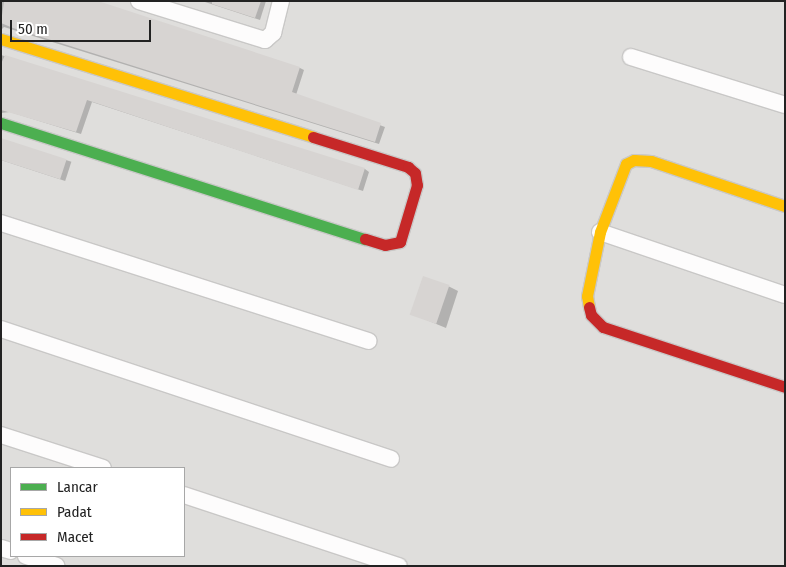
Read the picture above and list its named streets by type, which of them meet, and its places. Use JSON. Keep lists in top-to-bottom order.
{
  "legend": ["Lancar", "Padat", "Macet"],
  "scale_bar": "50 m"
}
